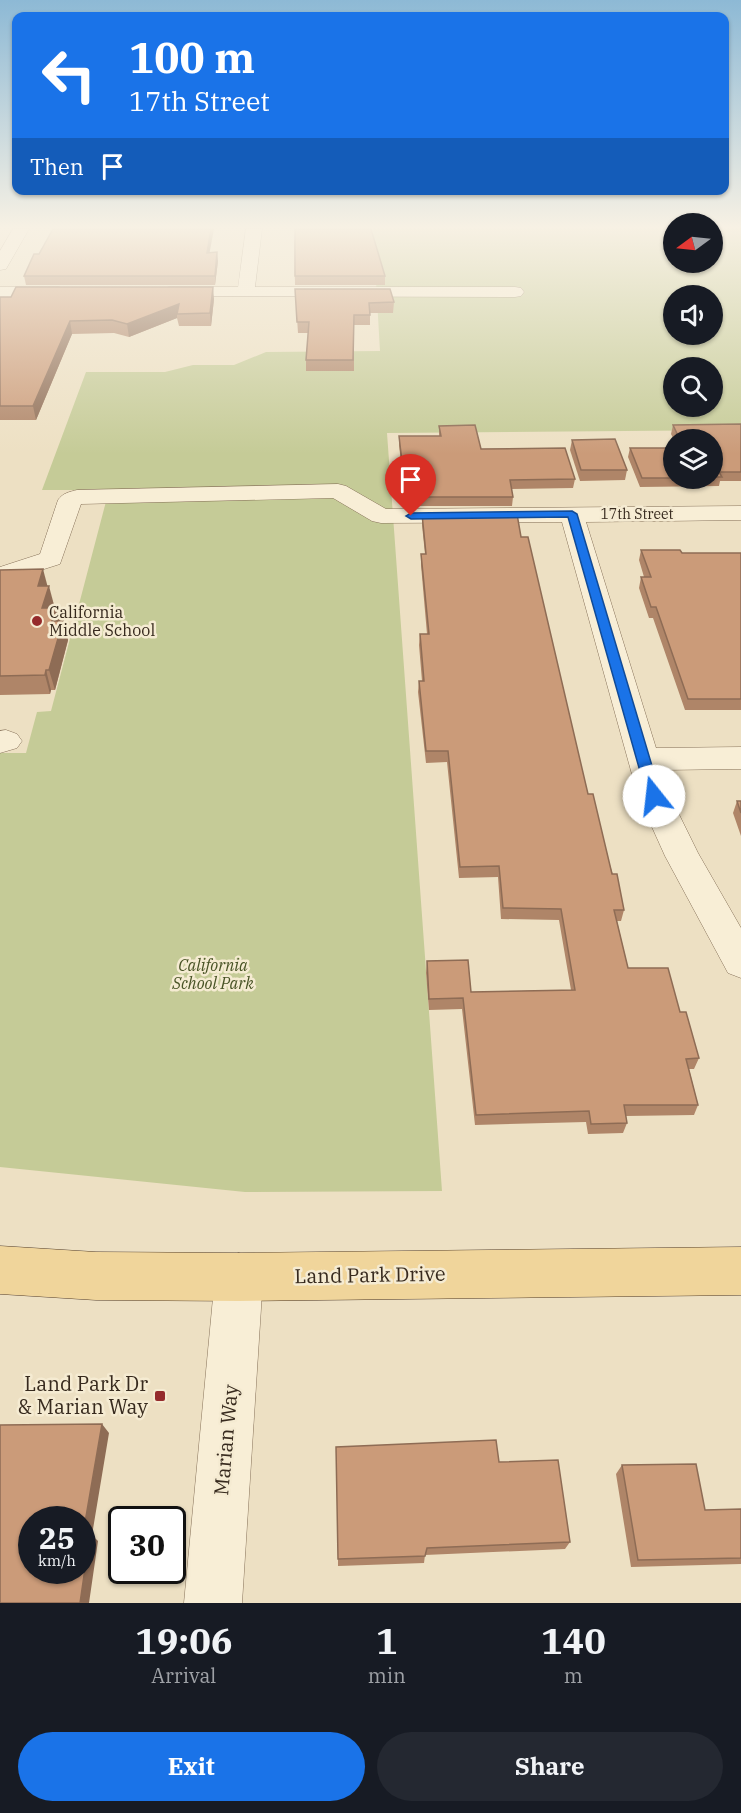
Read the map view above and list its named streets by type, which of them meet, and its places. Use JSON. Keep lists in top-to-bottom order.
{
  "streets": {
    "main road": ["Land Park Drive"],
    "street": ["17th Street", "Marian Way"]
  },
  "crossings": [
    ["Land Park Drive", "Marian Way"]
  ],
  "parks": ["California School Park"],
  "places": {
    "other": ["California Middle School"],
    "transit": ["Land Park Dr & Marian Way"]
  },
  "north": "left",
  "page": {
    "turn": ["100 m", "17th Street"],
    "then": "Then",
    "speed": "25 km/h",
    "limit": "30",
    "eta": [
      "19:06",
      "Arrival",
      "1",
      "min",
      "140",
      "m"
    ],
    "buttons": ["Exit", "Share"]
  }
}
